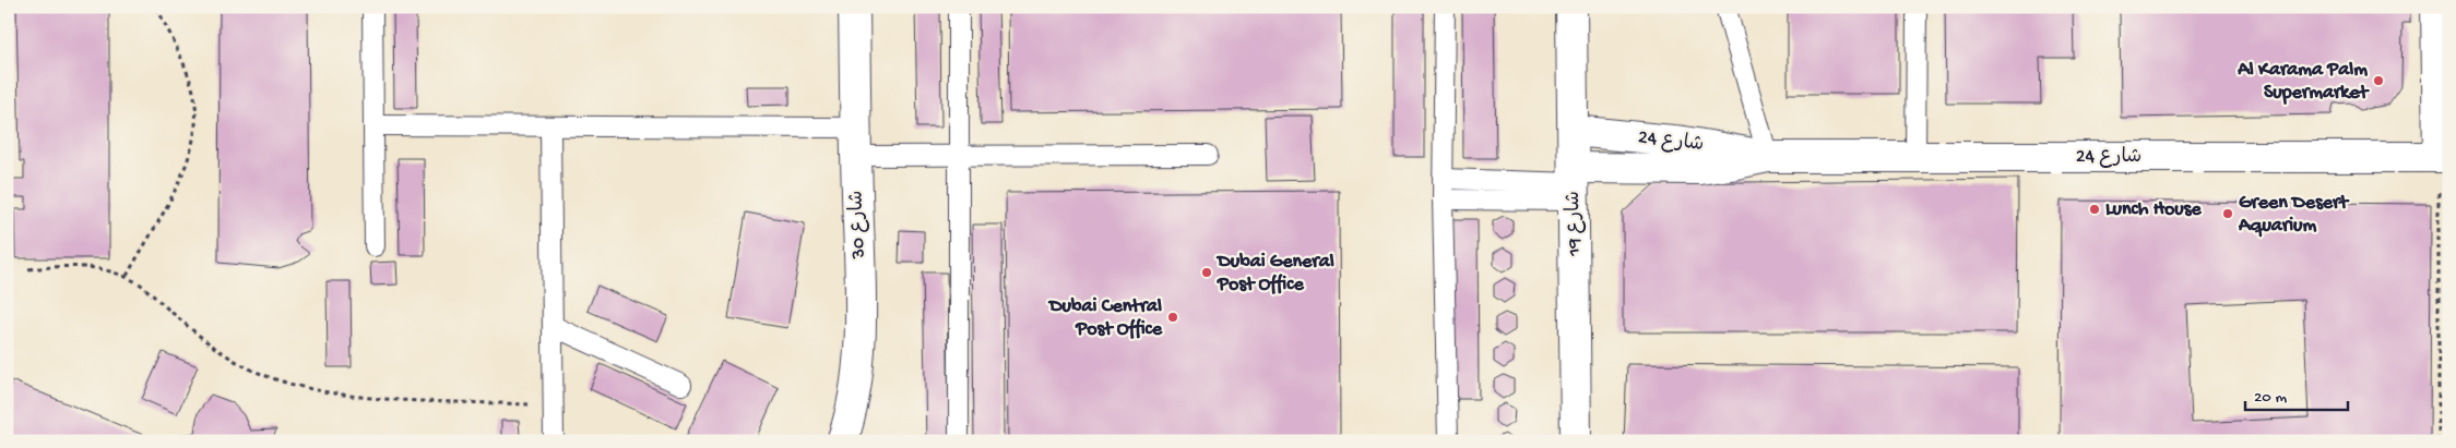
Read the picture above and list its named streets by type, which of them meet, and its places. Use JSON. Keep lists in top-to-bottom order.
{
  "streets": {
    "street": ["شارع 24", "شارع 19", "شارع 30"]
  },
  "crossings": [
    ["شارع 24", "شارع 19"]
  ],
  "places": [
    "Al Karama Palm Supermarket",
    "Lunch House",
    "Green Desert Aquarium",
    "Dubai General Post Office",
    "Dubai Central Post Office"
  ],
  "scale_bar": "20 m"
}
